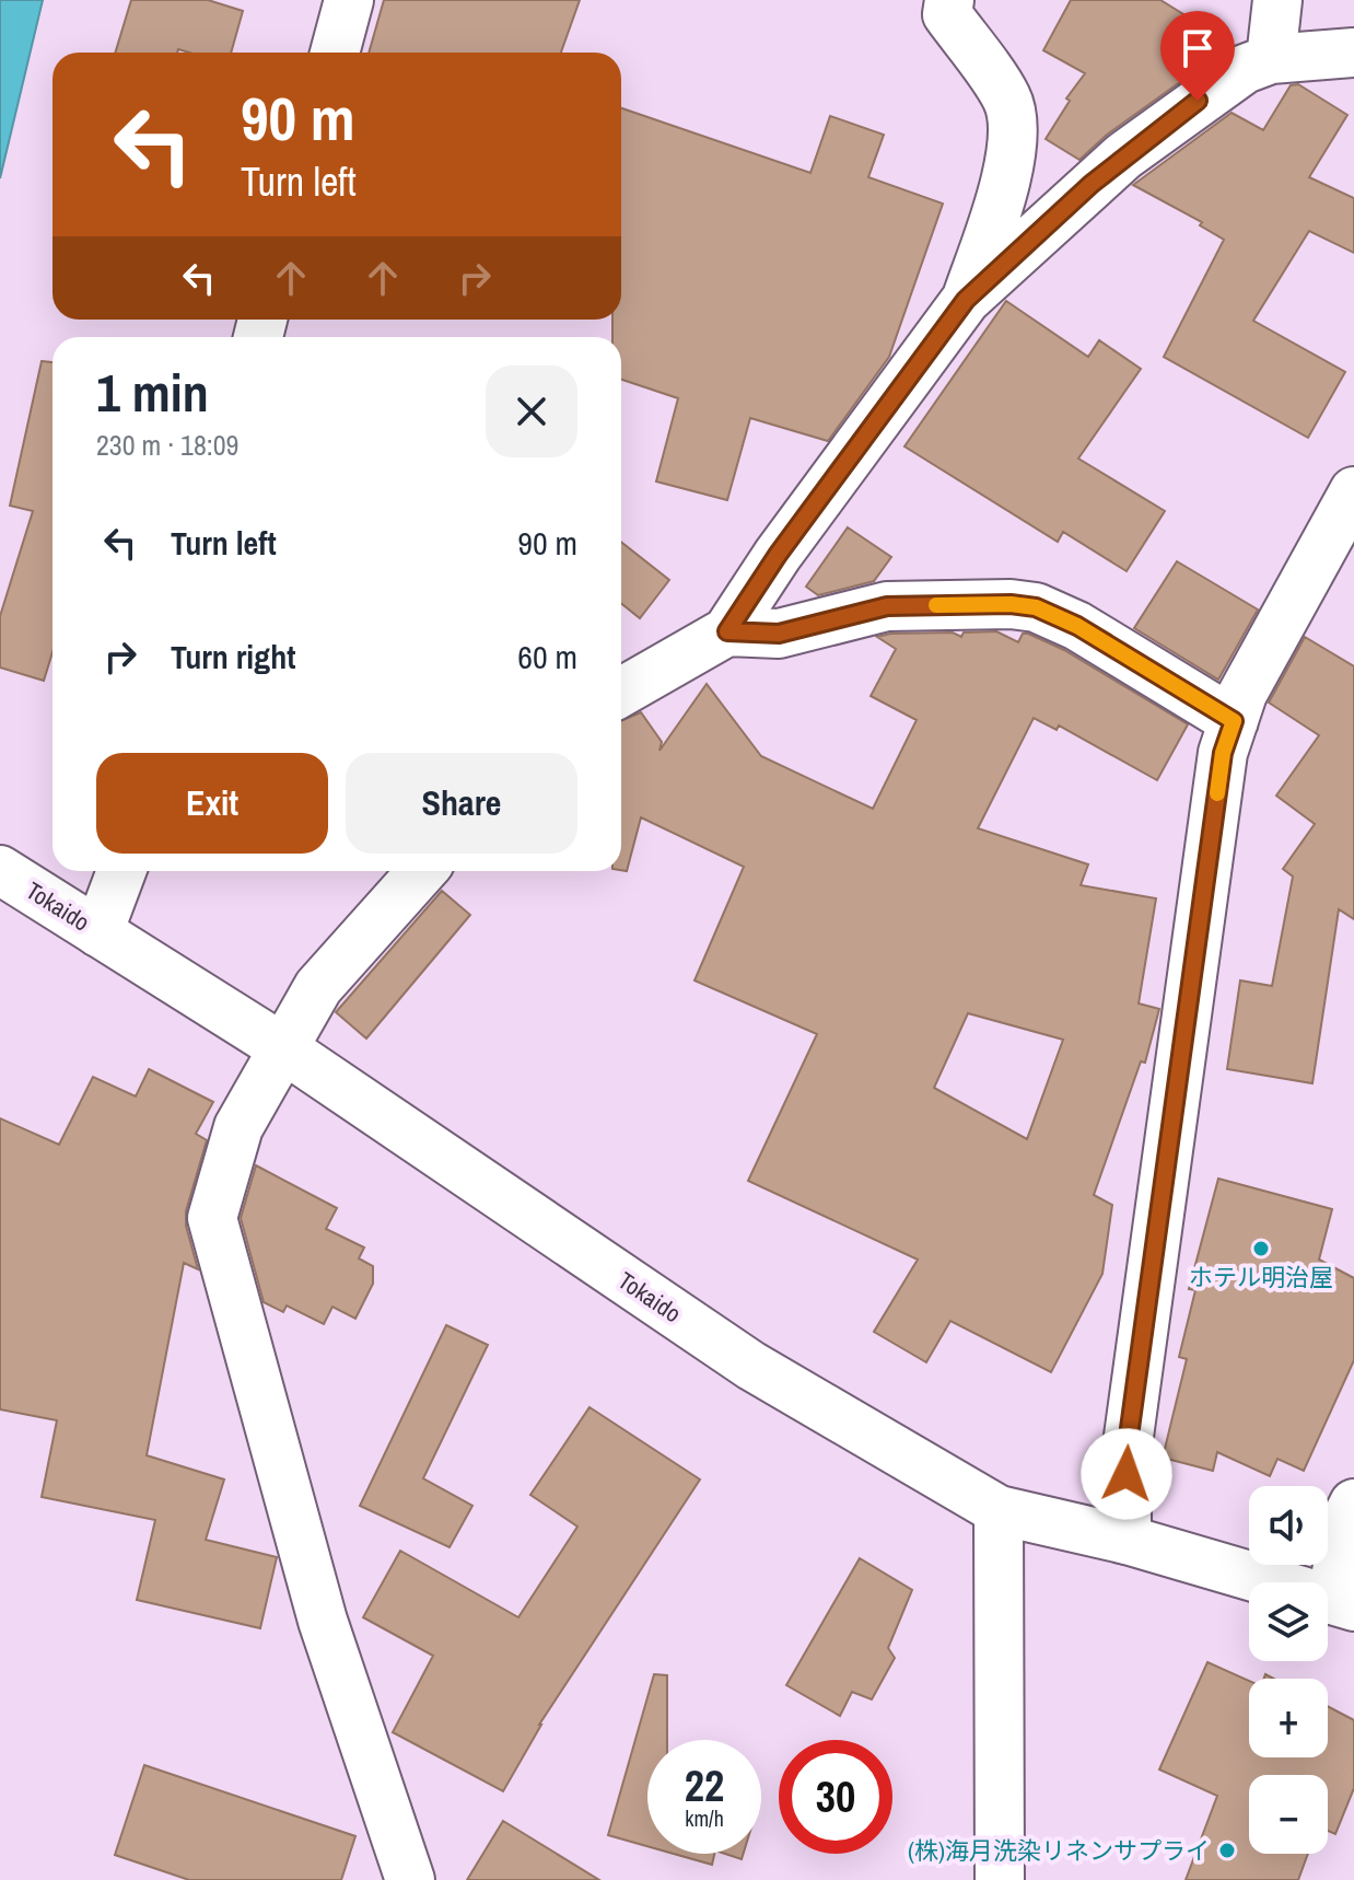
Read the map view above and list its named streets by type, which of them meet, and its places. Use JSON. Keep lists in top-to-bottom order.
{
  "streets": {
    "main road": ["Tokaido"]
  },
  "places": ["ホテル明治屋", "(株)海月洗染リネンサプライ"],
  "page": {
    "turn": ["90 m", "Turn left"],
    "heading": ["1 min", "230 m · 18:09"],
    "list": [
      {
        "name": "Turn left",
        "value": "90 m"
      },
      {
        "name": "Turn right",
        "value": "60 m"
      }
    ],
    "buttons": ["Exit", "Share"],
    "map_buttons": ["+", "−"],
    "speed": "22 km/h",
    "limit": "30"
  }
}
